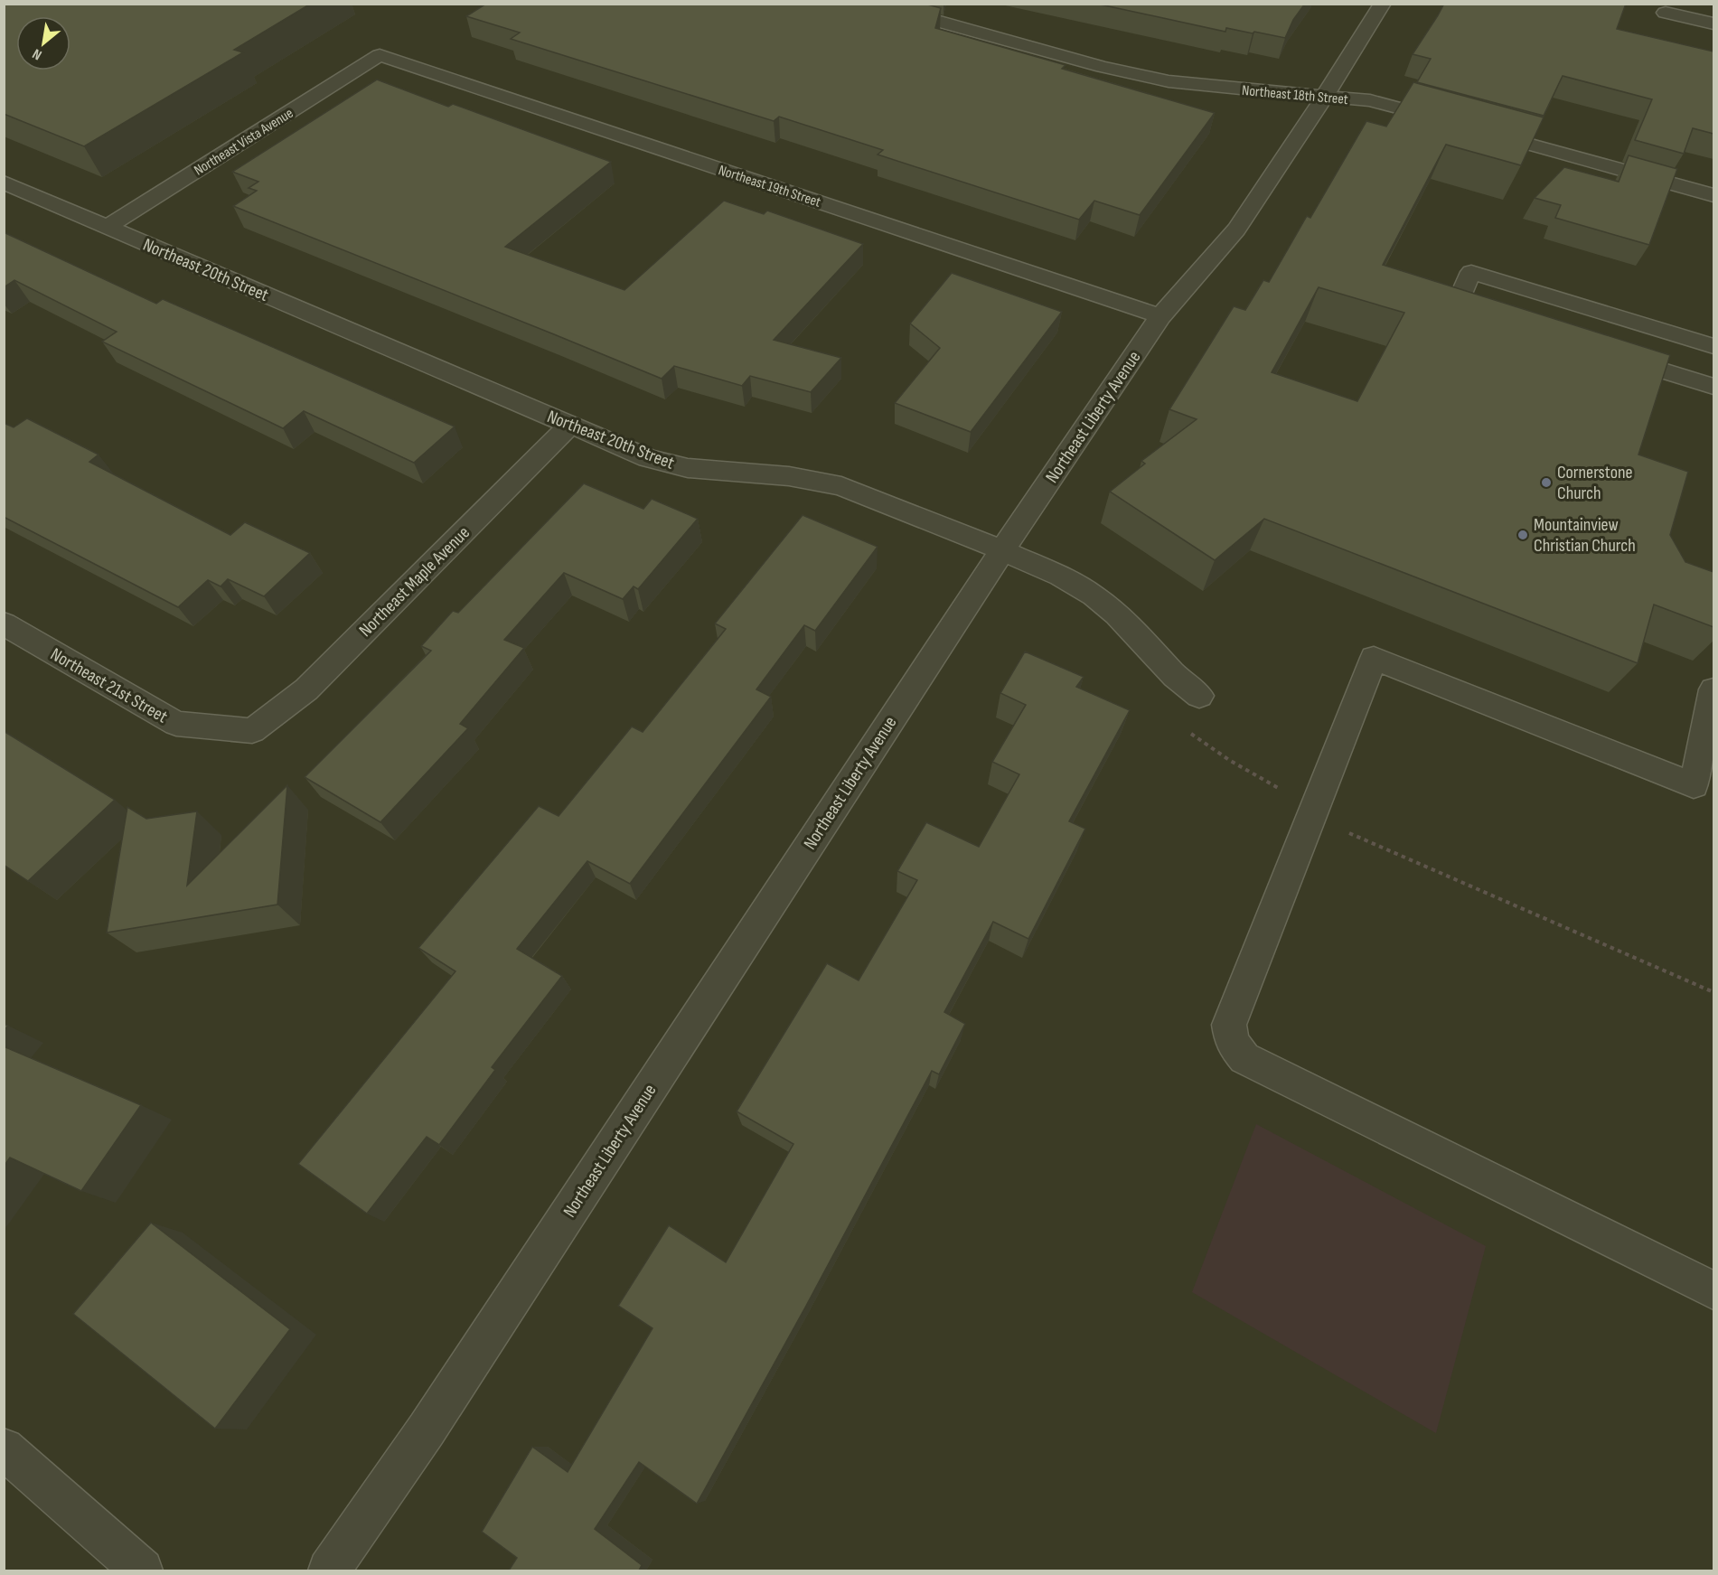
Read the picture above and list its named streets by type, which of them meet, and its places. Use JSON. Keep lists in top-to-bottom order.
{
  "streets": {
    "street": [
      "Northeast 18th Street",
      "Northeast Vista Avenue",
      "Northeast 19th Street",
      "Northeast 20th Street",
      "Northeast Liberty Avenue",
      "Northeast Maple Avenue",
      "Northeast 21st Street"
    ]
  },
  "crossings": [
    ["Northeast 18th Street", "Northeast Liberty Avenue"],
    ["Northeast Vista Avenue", "Northeast 19th Street"],
    ["Northeast Vista Avenue", "Northeast 20th Street"],
    ["Northeast 19th Street", "Northeast Liberty Avenue"],
    ["Northeast 20th Street", "Northeast Liberty Avenue"],
    ["Northeast 20th Street", "Northeast Maple Avenue"],
    ["Northeast Maple Avenue", "Northeast 21st Street"]
  ],
  "places": ["Cornerstone Church", "Mountainview Christian Church"],
  "north": "bottom left"
}
